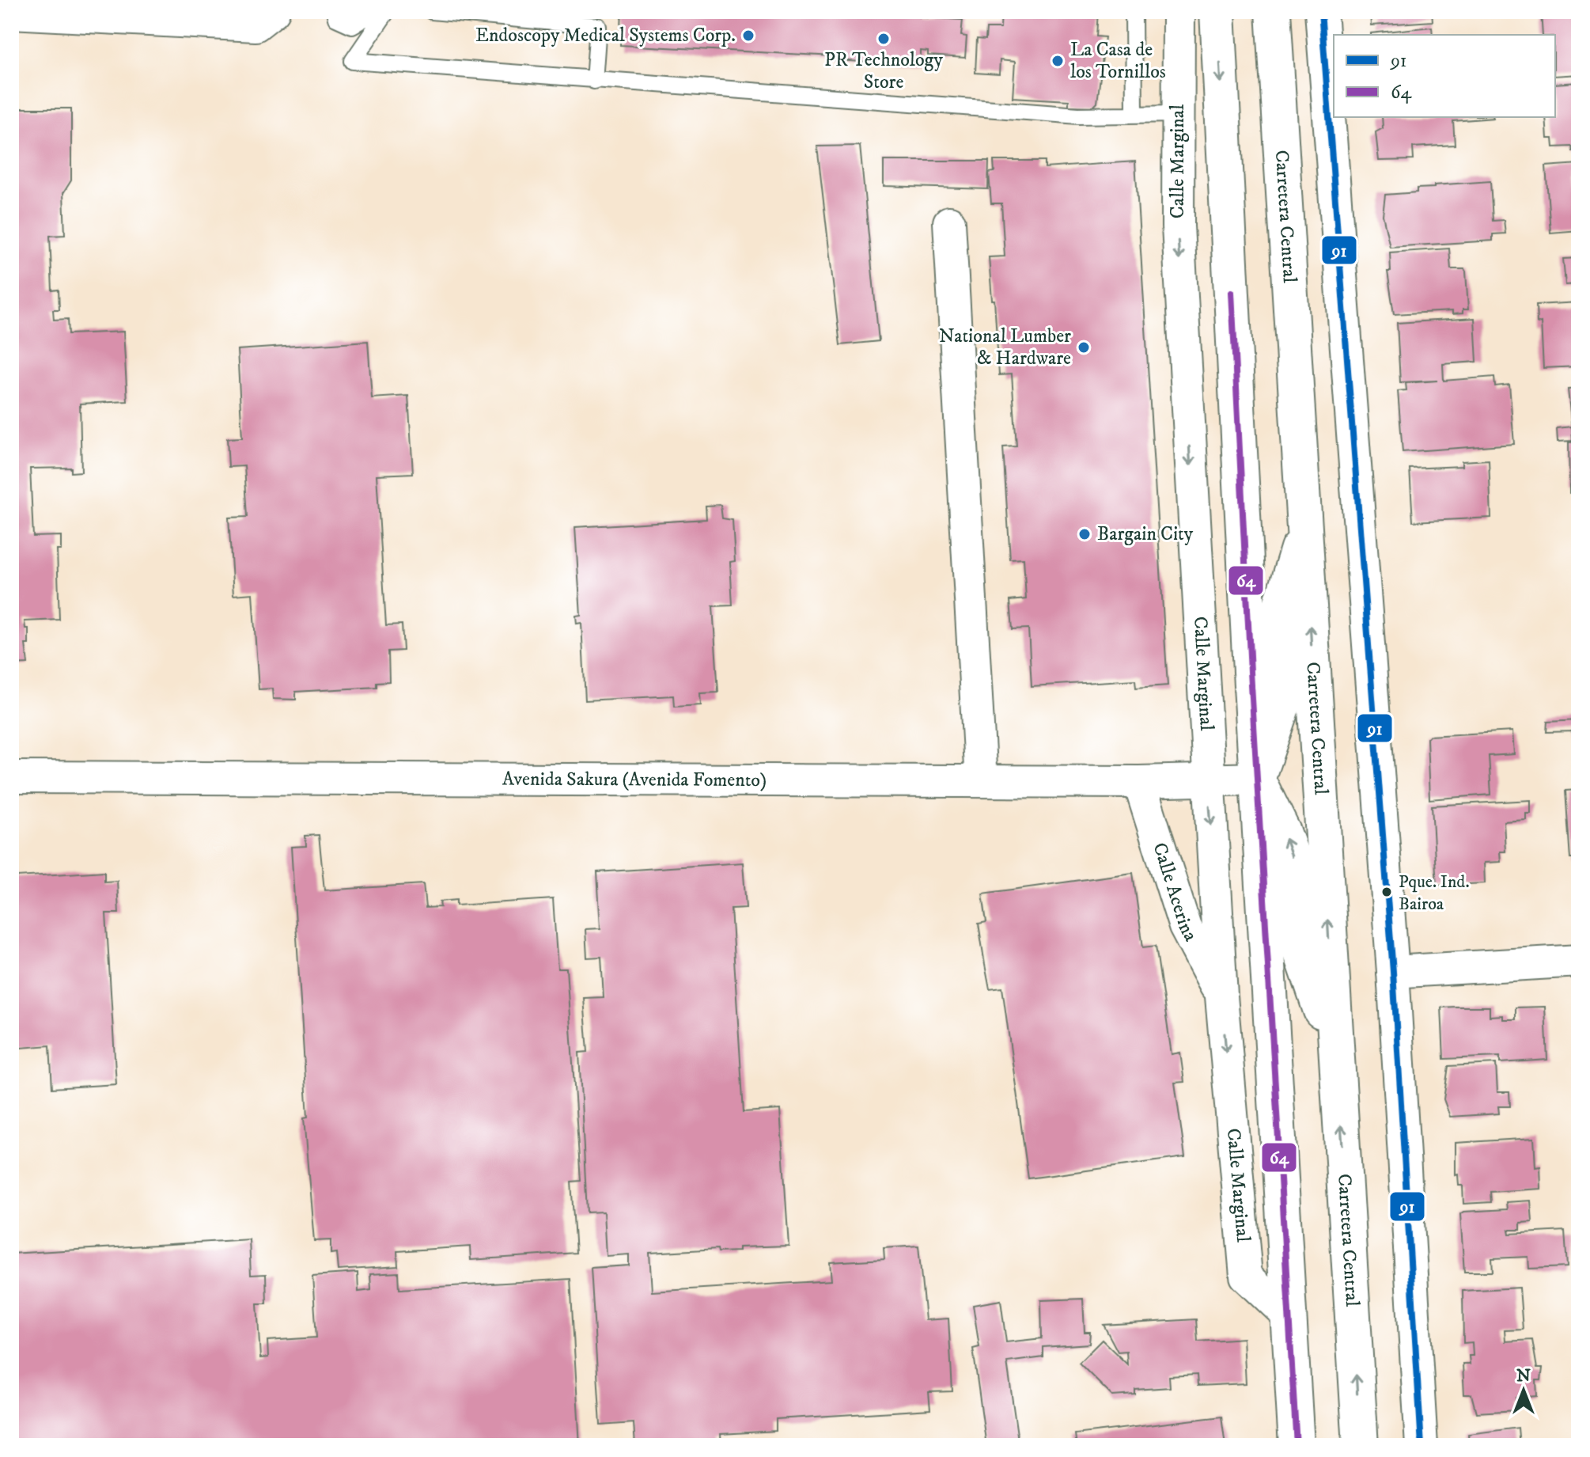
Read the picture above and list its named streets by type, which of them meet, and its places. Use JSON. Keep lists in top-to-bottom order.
{
  "streets": {
    "main road": ["Carretera Central"],
    "street": ["Calle Marginal", "Avenida Sakura (Avenida Fomento)", "Calle Acerina"]
  },
  "crossings": [
    ["Calle Marginal", "Avenida Sakura (Avenida Fomento)"],
    ["Calle Marginal", "Calle Acerina"],
    ["Avenida Sakura (Avenida Fomento)", "Calle Acerina"]
  ],
  "places": [
    "Endoscopy Medical Systems Corp.",
    "PR Technology Store",
    "La Casa de los Tornillos",
    "National Lumber & Hardware",
    "Bargain City",
    "Pque. Ind. Bairoa"
  ],
  "lines": ["transit line 91", "transit line 64"],
  "legend": ["91", "64"],
  "north": "top"
}
